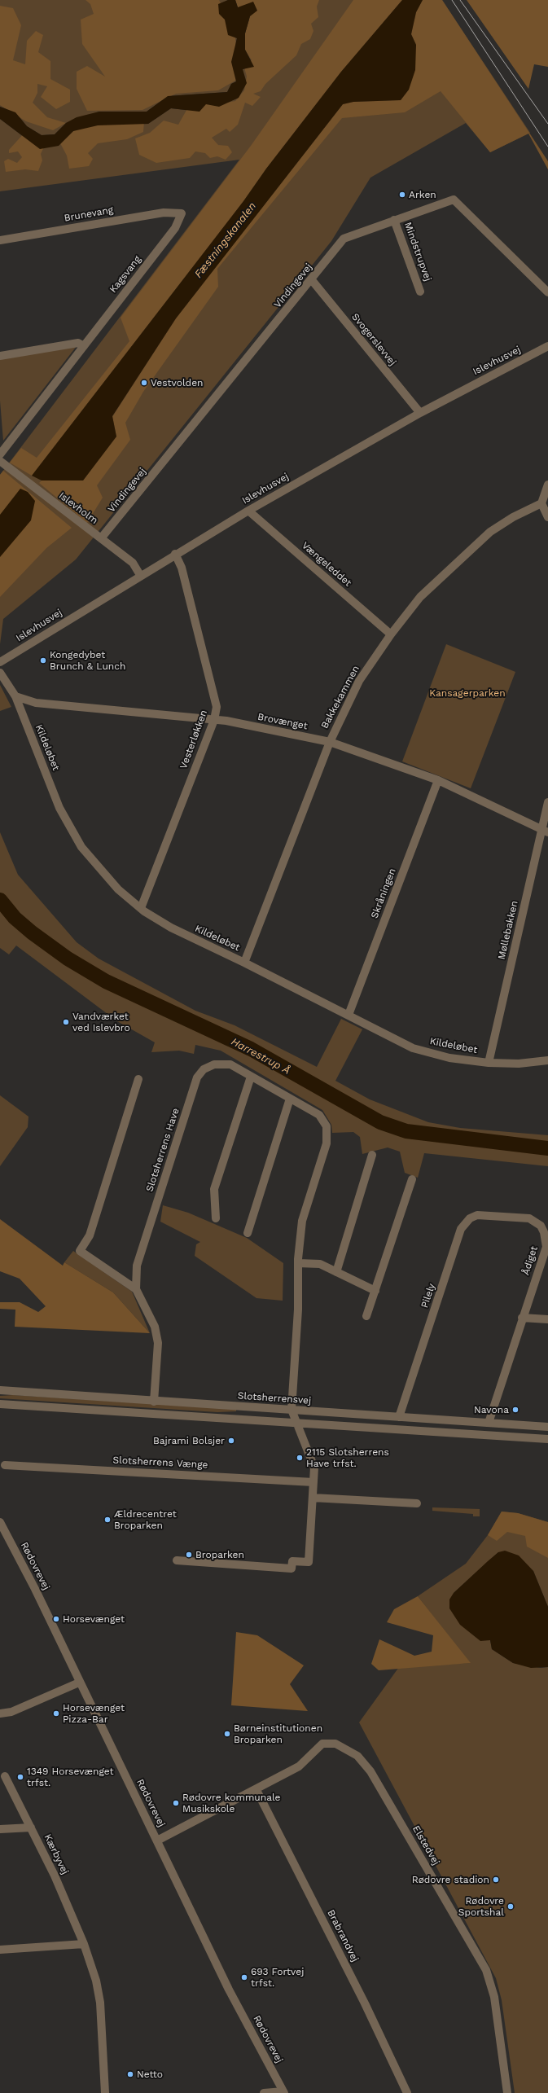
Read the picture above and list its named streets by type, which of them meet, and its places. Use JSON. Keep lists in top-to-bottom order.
{
  "streets": {
    "street": [
      "Brunevang",
      "Mindstrupvej",
      "Kagsvang",
      "Vindingevej",
      "Svogerslevvej",
      "Islevhusvej",
      "Islevholm",
      "Vængeleddet",
      "Bakkekammen",
      "Brovænget",
      "Vesterløkken",
      "Kildeløbet",
      "Skråningen",
      "Møllebakken",
      "Slotsherrens Have",
      "Ådiget",
      "Pilely",
      "Slotsherrensvej",
      "Slotsherrens Vænge",
      "Rødovrevej",
      "Elstedvej",
      "Kærbyvej",
      "Brabrandvej"
    ]
  },
  "crossings": [
    ["Brunevang", "Kagsvang"],
    ["Mindstrupvej", "Vindingevej"],
    ["Vindingevej", "Svogerslevvej"],
    ["Vindingevej", "Islevholm"],
    ["Svogerslevvej", "Islevhusvej"],
    ["Islevhusvej", "Islevholm"],
    ["Islevhusvej", "Vængeleddet"],
    ["Islevhusvej", "Vesterløkken"],
    ["Vængeleddet", "Bakkekammen"],
    ["Bakkekammen", "Brovænget"],
    ["Bakkekammen", "Kildeløbet"],
    ["Brovænget", "Vesterløkken"],
    ["Brovænget", "Kildeløbet"],
    ["Brovænget", "Skråningen"],
    ["Brovænget", "Møllebakken"],
    ["Vesterløkken", "Kildeløbet"],
    ["Kildeløbet", "Skråningen"],
    ["Kildeløbet", "Møllebakken"],
    ["Slotsherrens Have", "Slotsherrensvej"],
    ["Ådiget", "Pilely"],
    ["Ådiget", "Slotsherrensvej"],
    ["Pilely", "Slotsherrensvej"],
    ["Elstedvej", "Brabrandvej"]
  ],
  "water": ["Fæstningskanalen", "Harrestrup Å"],
  "parks": ["Kansagerparken"],
  "places": [
    "Arken",
    "Vestvolden",
    "Kongedybet Brunch & Lunch",
    "Vandværket ved Islevbro",
    "Navona",
    "Bajrami Bolsjer",
    "2115 Slotsherrens Have trfst.",
    "Ældrecentret Broparken",
    "Broparken",
    "Horsevænget",
    "Horsevænget Pizza-Bar",
    "Børneinstitutionen Broparken",
    "1349 Horsevænget trfst.",
    "Rødovre kommunale Musikskole",
    "Rødovre stadion",
    "Rødovre Sportshal",
    "693 Fortvej trfst.",
    "Netto"
  ]
}
